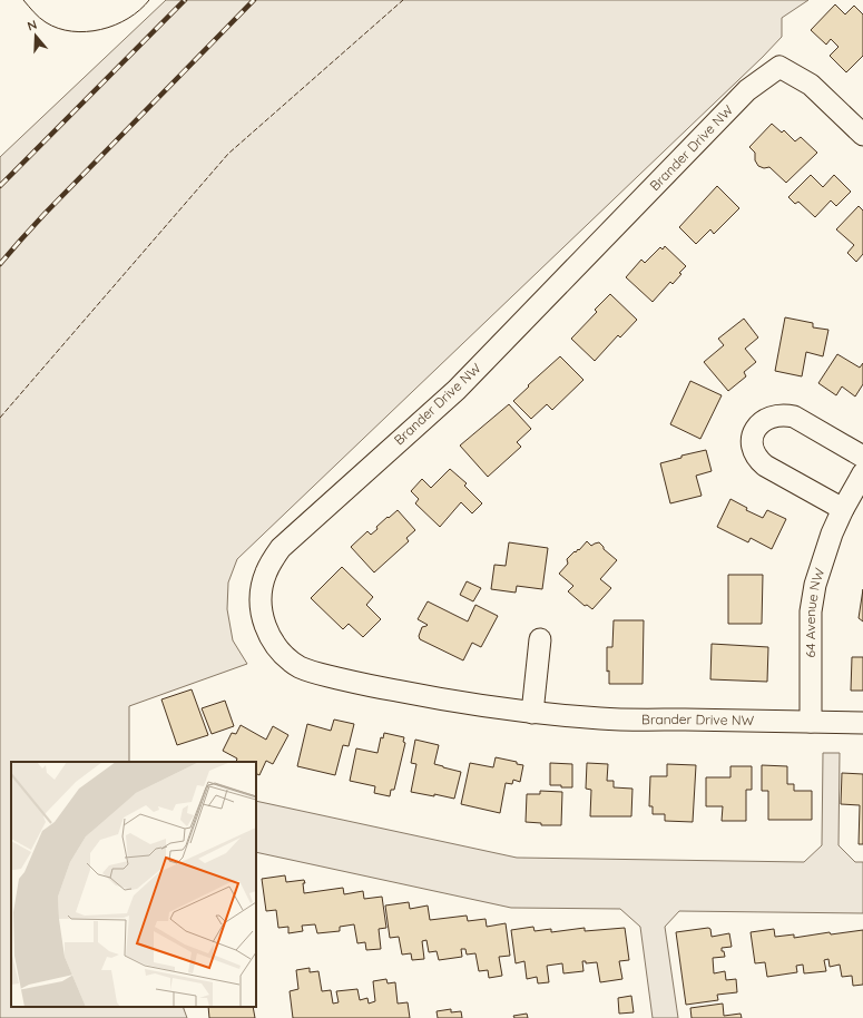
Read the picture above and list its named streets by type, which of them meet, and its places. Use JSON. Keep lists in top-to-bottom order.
{
  "streets": {
    "street": ["Brander Drive NW", "64 Avenue NW"]
  },
  "crossings": [
    ["Brander Drive NW", "64 Avenue NW"]
  ],
  "north": "top"
}
